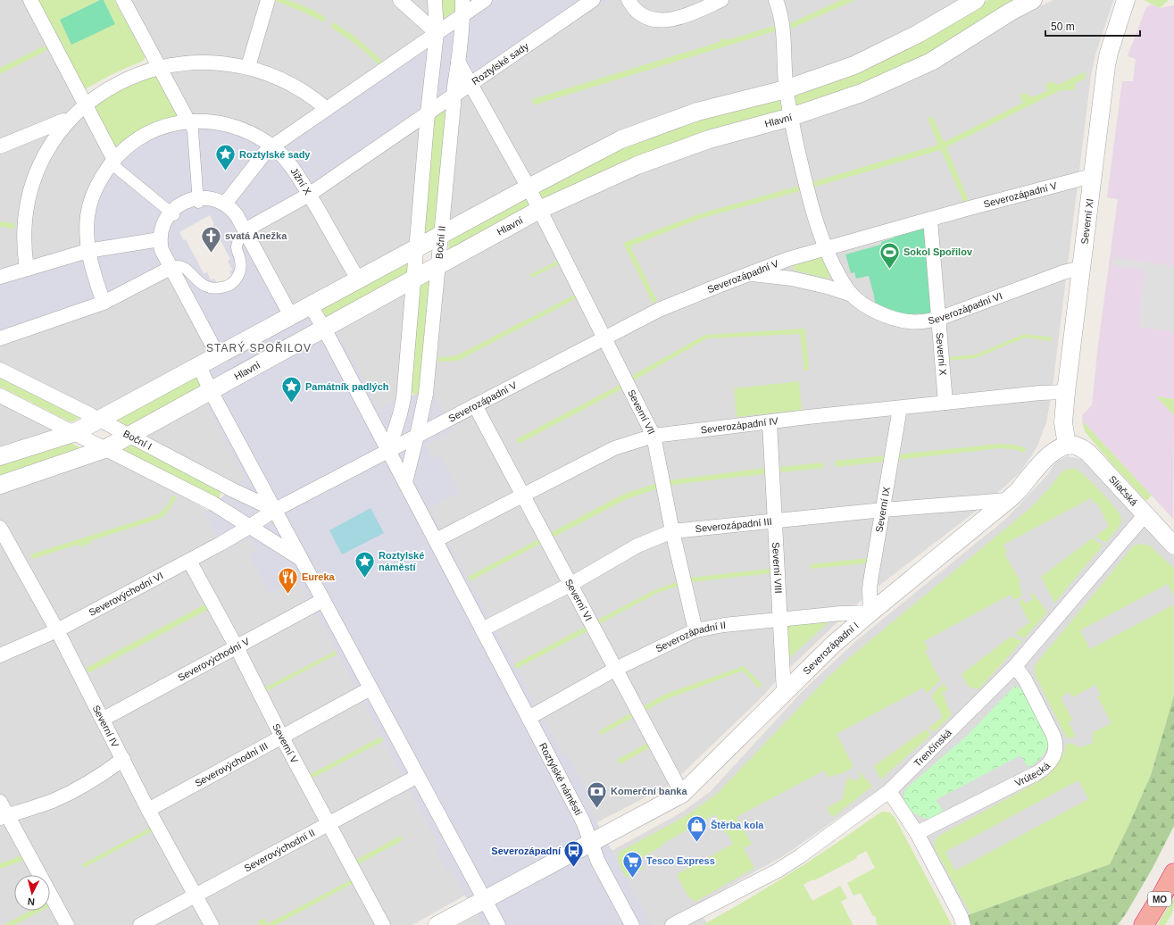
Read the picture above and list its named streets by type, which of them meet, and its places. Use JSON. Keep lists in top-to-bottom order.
{
  "streets": {
    "highway": ["MO"],
    "street": [
      "Roztylské sady",
      "Hlavní",
      "Jižní X",
      "Severozápadní V",
      "Severní XI",
      "Boční II",
      "Severozápadní VI",
      "Severní X",
      "Severní VII",
      "Severozápadní IV",
      "Boční I",
      "Sliačská",
      "Severní IX",
      "Severozápadní III",
      "Severní VIII",
      "Severovýchodní VI",
      "Severní VI",
      "Severozápadní II",
      "Severozápadní I",
      "Severovýchodní V",
      "Severní IV",
      "Severní V",
      "Trenčínská",
      "Severovýchodní III",
      "Vrútecká",
      "Roztylské náměstí",
      "Severovýchodní II"
    ]
  },
  "crossings": [
    ["Roztylské sady", "Jižní X"],
    ["Roztylské sady", "Boční II"],
    ["Roztylské sady", "Severní VII"],
    ["Hlavní", "Boční II"],
    ["Hlavní", "Severozápadní VI"],
    ["Hlavní", "Severní VII"],
    ["Hlavní", "Boční I"],
    ["Hlavní", "Roztylské náměstí"],
    ["Severozápadní V", "Severní XI"],
    ["Severozápadní V", "Boční II"],
    ["Severozápadní V", "Severozápadní VI"],
    ["Severozápadní V", "Severní X"],
    ["Severozápadní V", "Severní VII"],
    ["Severozápadní V", "Severní VI"],
    ["Severozápadní V", "Roztylské náměstí"],
    ["Severní XI", "Severozápadní VI"],
    ["Severní XI", "Severozápadní IV"],
    ["Severní XI", "Sliačská"],
    ["Severní XI", "Severozápadní I"],
    ["Boční II", "Severní VII"],
    ["Boční II", "Roztylské náměstí"],
    ["Severozápadní VI", "Severní X"],
    ["Severní X", "Severozápadní IV"],
    ["Severní VII", "Severozápadní IV"],
    ["Severní VII", "Severozápadní III"],
    ["Severní VII", "Severozápadní II"],
    ["Severozápadní IV", "Severní IX"],
    ["Severozápadní IV", "Severní VIII"],
    ["Severozápadní IV", "Severní VI"],
    ["Severozápadní IV", "Roztylské náměstí"],
    ["Boční I", "Severovýchodní VI"],
    ["Sliačská", "Severozápadní I"],
    ["Sliačská", "Trenčínská"],
    ["Severní IX", "Severozápadní III"],
    ["Severní IX", "Severozápadní II"],
    ["Severní IX", "Severozápadní I"],
    ["Severozápadní III", "Severní VIII"],
    ["Severozápadní III", "Severní VI"],
    ["Severozápadní III", "Severozápadní I"],
    ["Severozápadní III", "Roztylské náměstí"],
    ["Severní VIII", "Severozápadní II"],
    ["Severní VIII", "Severozápadní I"],
    ["Severovýchodní VI", "Severní IV"],
    ["Severovýchodní VI", "Severní V"],
    ["Severní VI", "Severozápadní II"],
    ["Severní VI", "Severozápadní I"],
    ["Severozápadní II", "Severozápadní I"],
    ["Severozápadní II", "Roztylské náměstí"],
    ["Severozápadní I", "Roztylské náměstí"],
    ["Severovýchodní V", "Severní IV"],
    ["Severovýchodní V", "Severní V"],
    ["Severní IV", "Severovýchodní III"],
    ["Severní IV", "Severovýchodní II"],
    ["Severní V", "Severovýchodní III"],
    ["Severní V", "Severovýchodní II"],
    ["Trenčínská", "Vrútecká"]
  ],
  "districts": ["STARÝ SPOŘILOV"],
  "places": {
    "place": ["Roztylské sady", "Památník padlých", "Roztylské náměstí"],
    "church": ["svatá Anežka"],
    "sports": ["Sokol Spořilov"],
    "restaurant": ["Eureka"],
    "bank": ["Komerční banka"],
    "shop": ["Štěrba kola"],
    "bus stop": ["Severozápadní"],
    "supermarket": ["Tesco Express"]
  },
  "scale_bar": "50 m",
  "north": "bottom"
}
